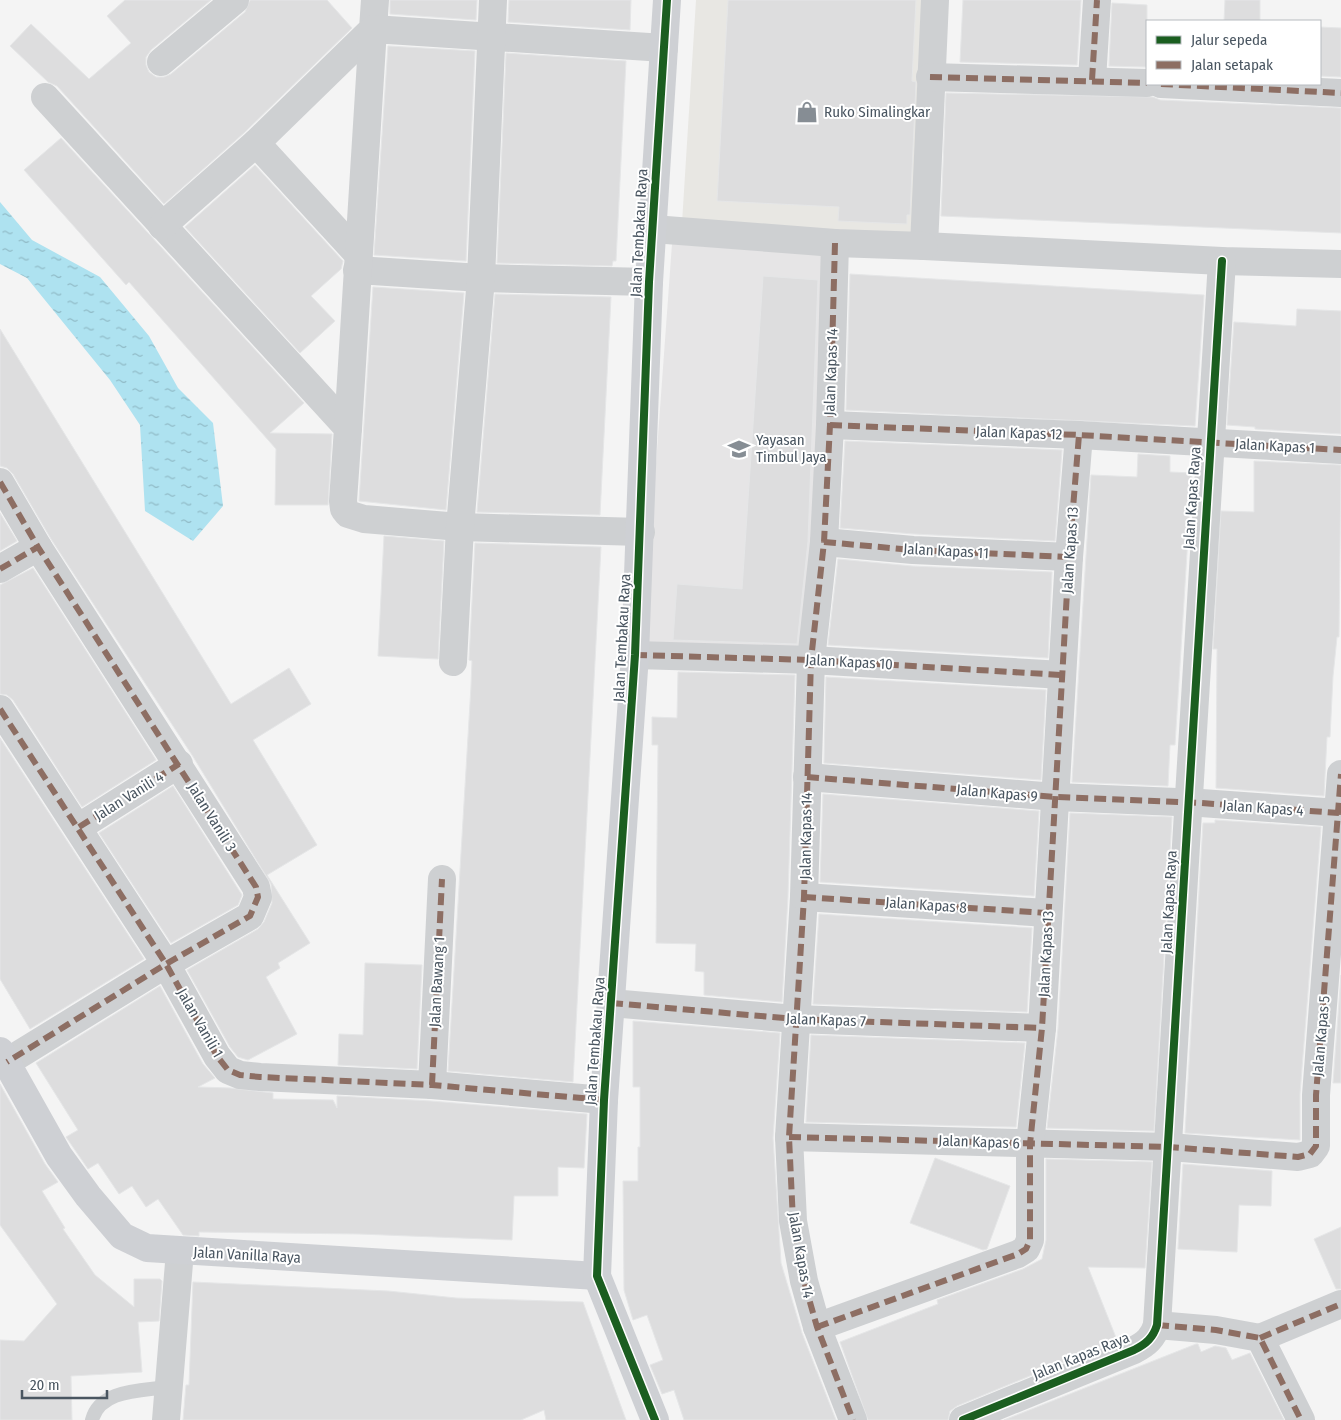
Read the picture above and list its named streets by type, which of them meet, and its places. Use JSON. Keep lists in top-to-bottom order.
{
  "streets": {
    "street": [
      "Jalan Tembakau Raya",
      "Jalan Kapas 14",
      "Jalan Kapas 12",
      "Jalan Kapas 1",
      "Jalan Kapas Raya",
      "Jalan Kapas 13",
      "Jalan Kapas 11",
      "Jalan Kapas 10",
      "Jalan Kapas 9",
      "Jalan Vanili 4",
      "Jalan Kapas 4",
      "Jalan Vanili 3",
      "Jalan Kapas 8",
      "Jalan Bawang 1",
      "Jalan Kapas 7",
      "Jalan Vanili 1",
      "Jalan Kapas 5",
      "Jalan Kapas 6",
      "Jalan Vanilla Raya"
    ]
  },
  "crossings": [
    ["Jalan Tembakau Raya", "Jalan Kapas 10"],
    ["Jalan Tembakau Raya", "Jalan Kapas 7"],
    ["Jalan Tembakau Raya", "Jalan Vanili 1"],
    ["Jalan Tembakau Raya", "Jalan Vanilla Raya"],
    ["Jalan Kapas 14", "Jalan Kapas 12"],
    ["Jalan Kapas 14", "Jalan Kapas 13"],
    ["Jalan Kapas 14", "Jalan Kapas 11"],
    ["Jalan Kapas 14", "Jalan Kapas 10"],
    ["Jalan Kapas 14", "Jalan Kapas 9"],
    ["Jalan Kapas 14", "Jalan Kapas 8"],
    ["Jalan Kapas 14", "Jalan Kapas 7"],
    ["Jalan Kapas 14", "Jalan Kapas 6"],
    ["Jalan Kapas 12", "Jalan Kapas 1"],
    ["Jalan Kapas 12", "Jalan Kapas Raya"],
    ["Jalan Kapas 12", "Jalan Kapas 13"],
    ["Jalan Kapas 1", "Jalan Kapas Raya"],
    ["Jalan Kapas Raya", "Jalan Kapas 9"],
    ["Jalan Kapas Raya", "Jalan Kapas 4"],
    ["Jalan Kapas Raya", "Jalan Kapas 5"],
    ["Jalan Kapas Raya", "Jalan Kapas 6"],
    ["Jalan Kapas 13", "Jalan Kapas 11"],
    ["Jalan Kapas 13", "Jalan Kapas 10"],
    ["Jalan Kapas 13", "Jalan Kapas 9"],
    ["Jalan Kapas 13", "Jalan Kapas 8"],
    ["Jalan Kapas 13", "Jalan Kapas 7"],
    ["Jalan Kapas 13", "Jalan Kapas 6"],
    ["Jalan Kapas 9", "Jalan Kapas 4"],
    ["Jalan Vanili 4", "Jalan Vanili 3"],
    ["Jalan Vanili 4", "Jalan Vanili 1"],
    ["Jalan Kapas 4", "Jalan Kapas 5"],
    ["Jalan Vanili 3", "Jalan Vanili 1"],
    ["Jalan Vanili 3", "Jalan Vanilla Raya"],
    ["Jalan Bawang 1", "Jalan Vanili 1"],
    ["Jalan Kapas 5", "Jalan Kapas 6"]
  ],
  "places": {
    "shop": ["Ruko Simalingkar"],
    "school or university": ["Yayasan Timbul Jaya"]
  },
  "legend": ["Jalur sepeda", "Jalan setapak"],
  "scale_bar": "20 m"
}
